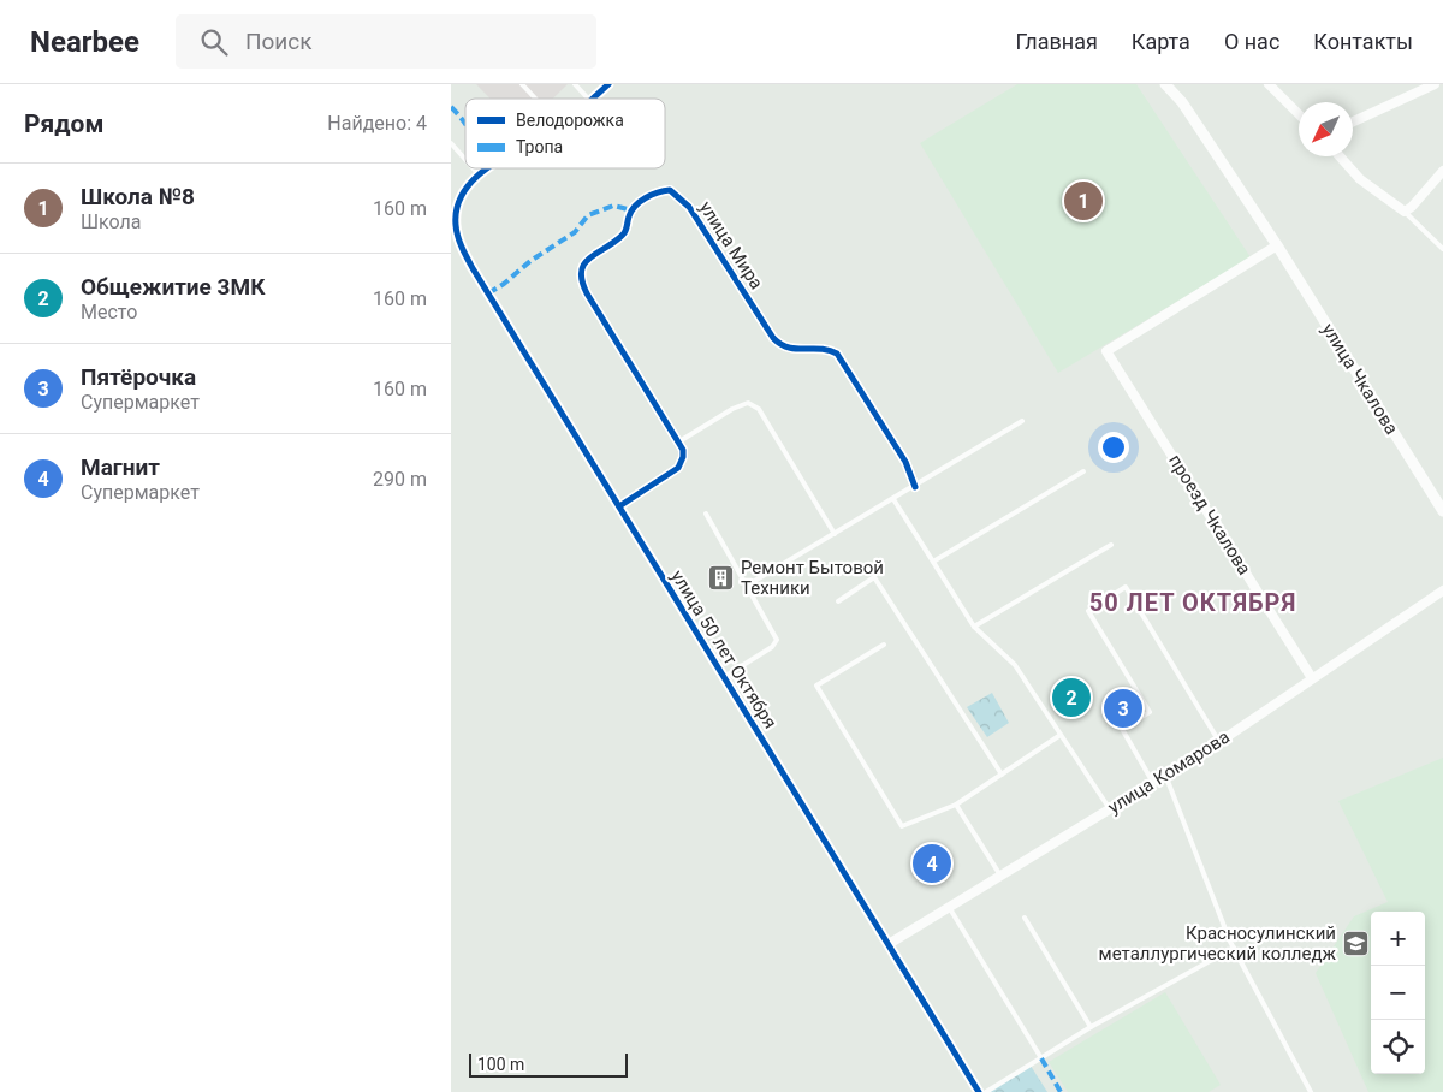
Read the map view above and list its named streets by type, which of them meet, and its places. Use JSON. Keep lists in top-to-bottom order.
{
  "streets": {
    "street": [
      "улица Мира",
      "улица Чкалова",
      "проезд Чкалова",
      "улица 50 лет Октября",
      "улица Комарова"
    ]
  },
  "crossings": [
    ["улица Чкалова", "проезд Чкалова"],
    ["проезд Чкалова", "улица Комарова"],
    ["улица 50 лет Октября", "улица Комарова"]
  ],
  "districts": ["50 ЛЕТ ОКТЯБРЯ"],
  "places": {
    "building": ["Ремонт Бытовой Техники"],
    "school or university": ["Красносулинский металлургический колледж"]
  },
  "legend": ["Велодорожка", "Тропа"],
  "scale_bar": "100 m",
  "north": "bottom left",
  "page": {
    "header": "Nearbee",
    "search": "Поиск",
    "nav": [
      "Главная",
      "Карта",
      "О нас",
      "Контакты"
    ],
    "heading": ["Рядом", "Найдено: 4"],
    "list": [
      {
        "mark": "1",
        "name": "Школа №8",
        "note": "Школа",
        "value": "160 m"
      },
      {
        "mark": "2",
        "name": "Общежитие 3МК",
        "note": "Место",
        "value": "160 m"
      },
      {
        "mark": "3",
        "name": "Пятёрочка",
        "note": "Супермаркет",
        "value": "160 m"
      },
      {
        "mark": "4",
        "name": "Магнит",
        "note": "Супермаркет",
        "value": "290 m"
      }
    ],
    "pins": [
      "1",
      "2",
      "3",
      "4"
    ],
    "map_buttons": ["+", "−"],
    "scale": "100 m"
  }
}
